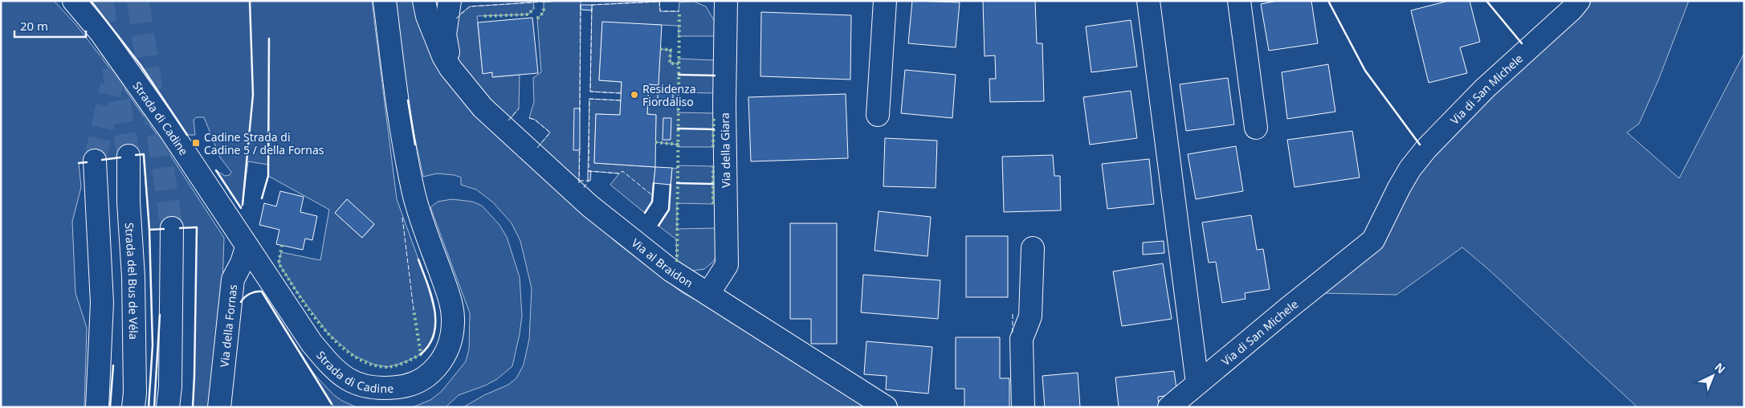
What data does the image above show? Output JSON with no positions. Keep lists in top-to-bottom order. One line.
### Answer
{"streets":{"main road":["Via di San Michele","Strada di Cadine","Via della Giara","Via al Braidon","Strada del Bus de Véla","Via della Fornas"]},"crossings":[["Strada di Cadine","Via della Fornas"],["Via della Giara","Via al Braidon"]],"places":{"other":["Residenza Fiordaliso"],"transit":["Cadine Strada di Cadine 5 / della Fornas"]},"scale_bar":"20 m","north":"top right"}
